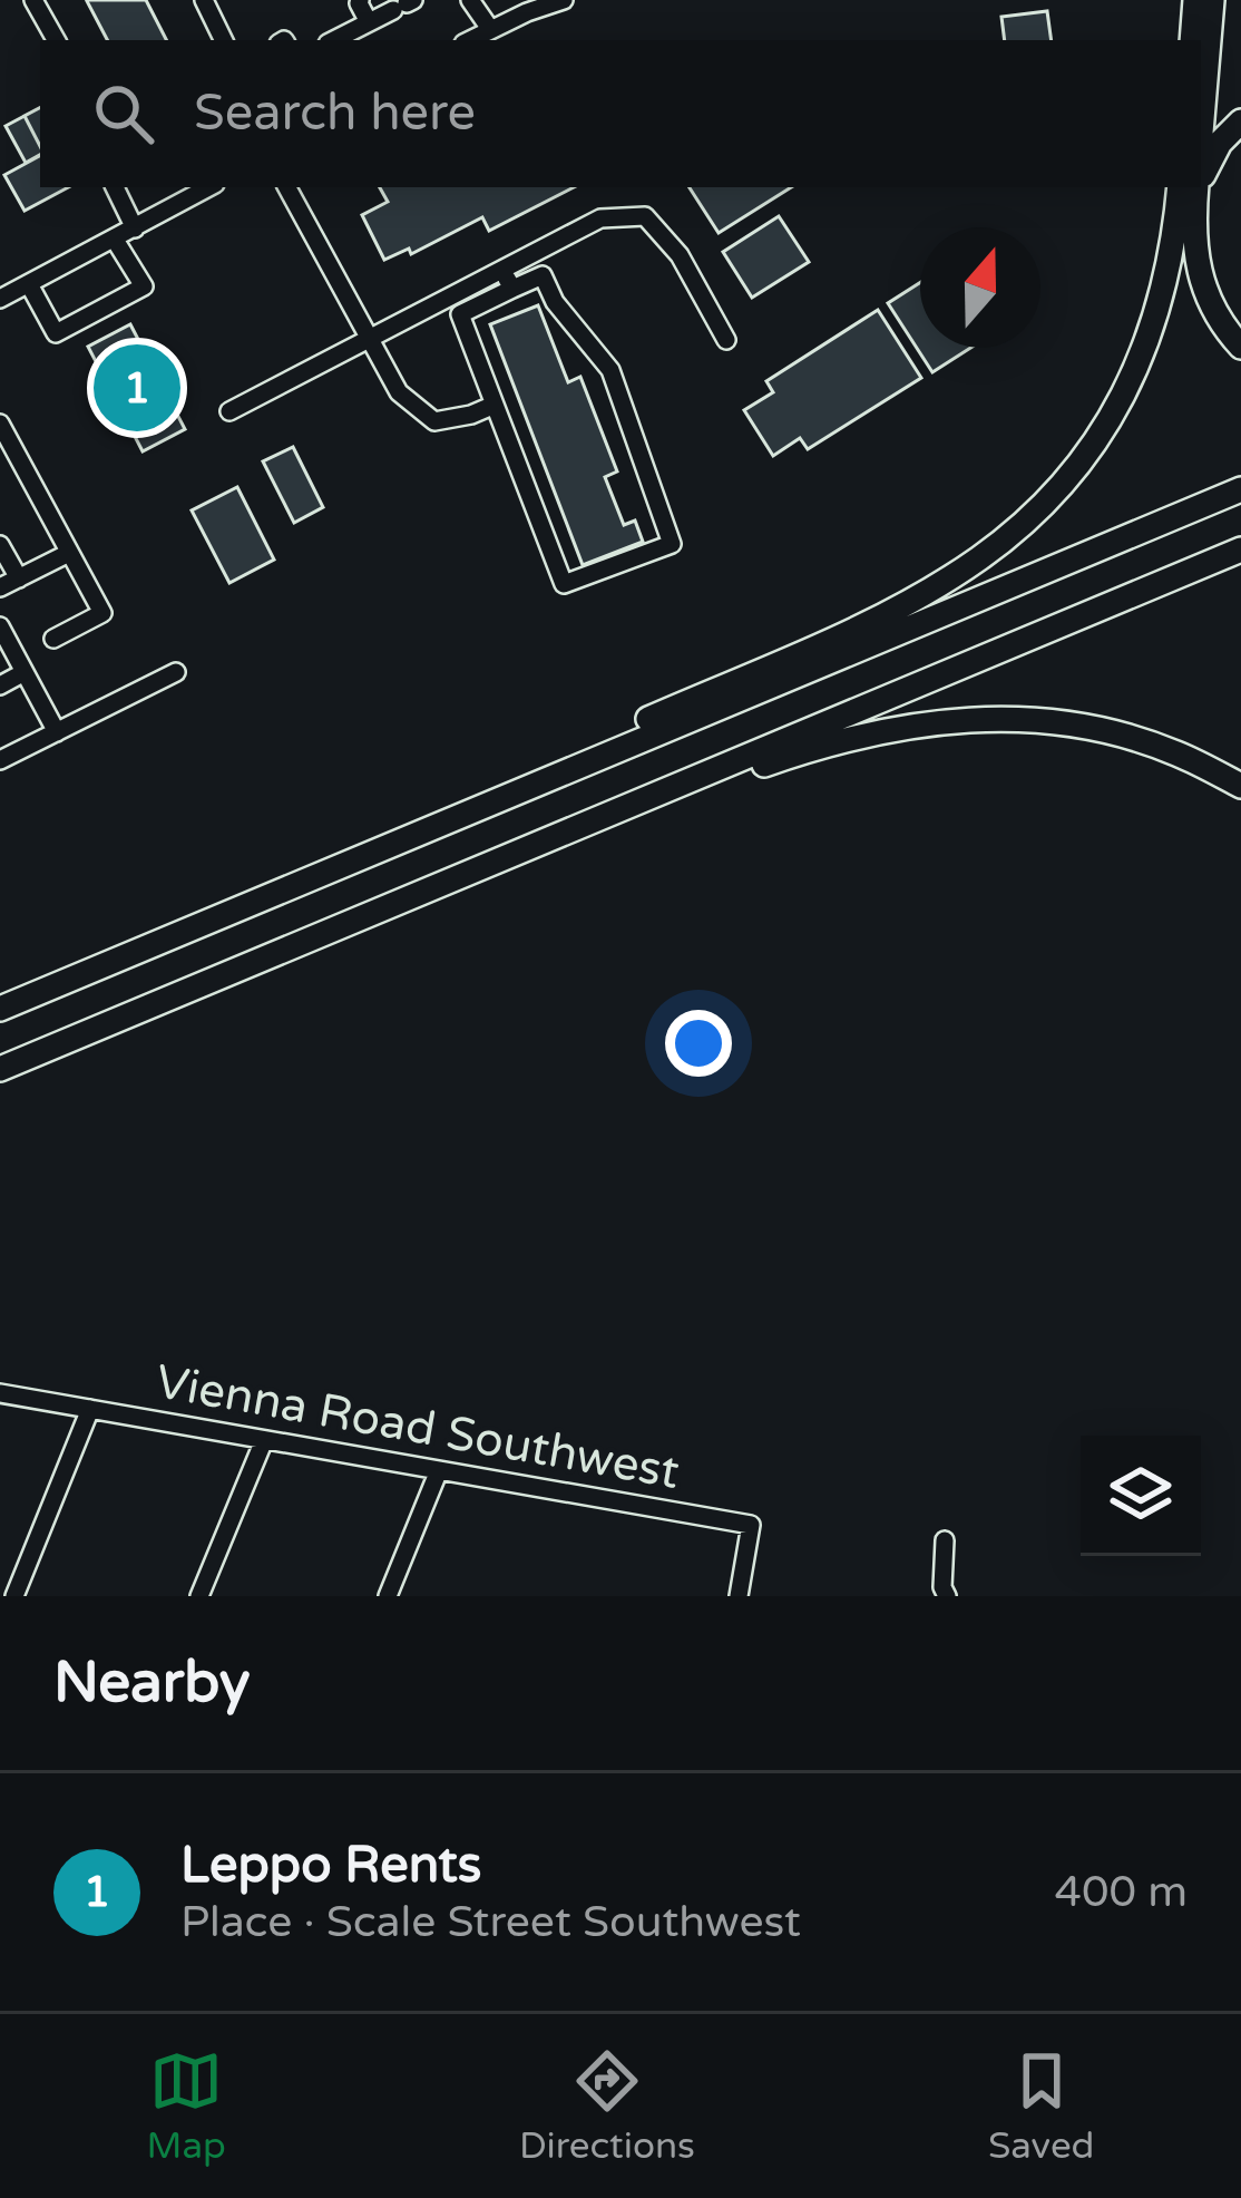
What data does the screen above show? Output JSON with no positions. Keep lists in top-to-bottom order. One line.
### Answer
{"streets":{"street":["Vienna Road Southwest"]},"north":"top","page":{"search":"Search here","pins":"1","heading":"Nearby","list":[{"mark":"1","name":"Leppo Rents","note":"Place · Scale Street Southwest","value":"400 m"}],"nav":["Map","Directions","Saved"]}}
